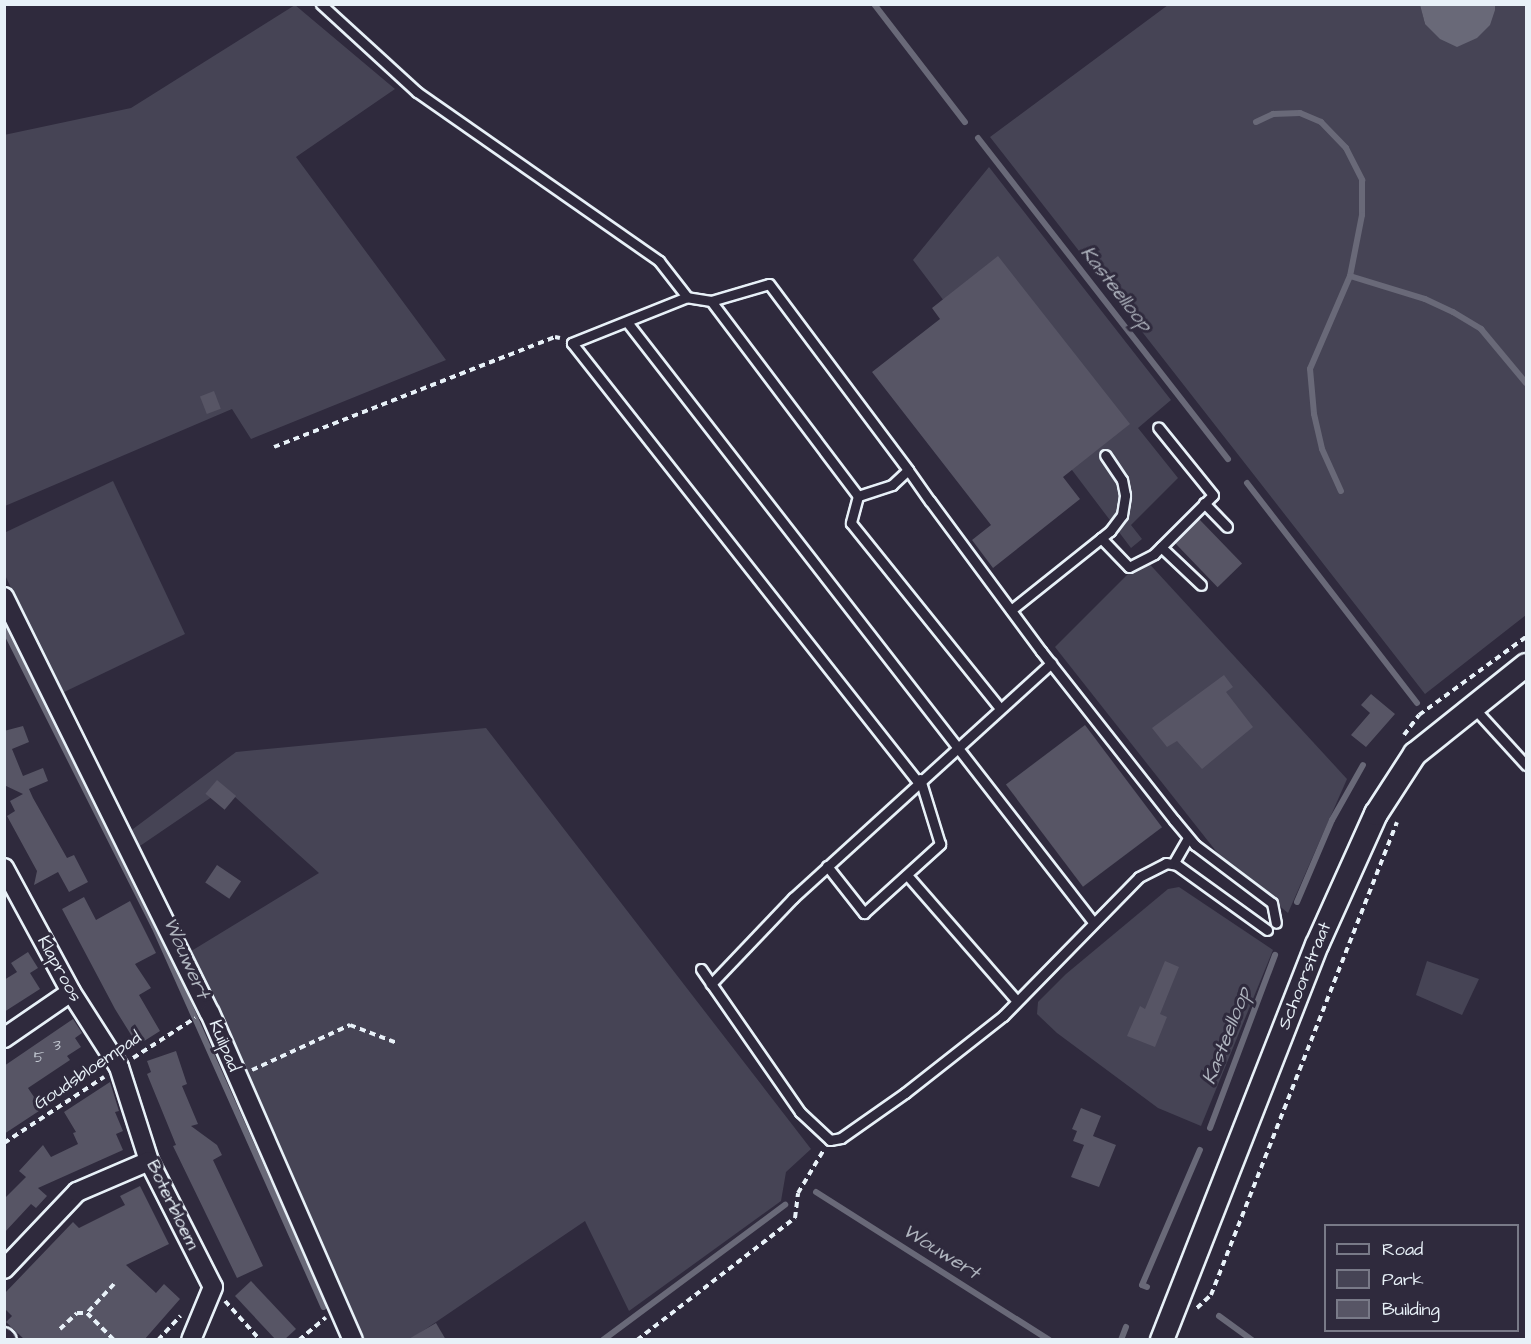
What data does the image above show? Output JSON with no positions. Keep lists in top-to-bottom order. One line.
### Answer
{"streets":{"street":["Klaproos","Schoorstraat","Kuilpad","Boterbloem"],"path":["Goudsbloempad"]},"crossings":[["Klaproos","Goudsbloempad"],["Klaproos","Boterbloem"],["Goudsbloempad","Boterbloem"]],"water":["Kasteelloop","Wouwert"],"house_numbers":["3","5"],"legend":["Road","Park","Building"]}
